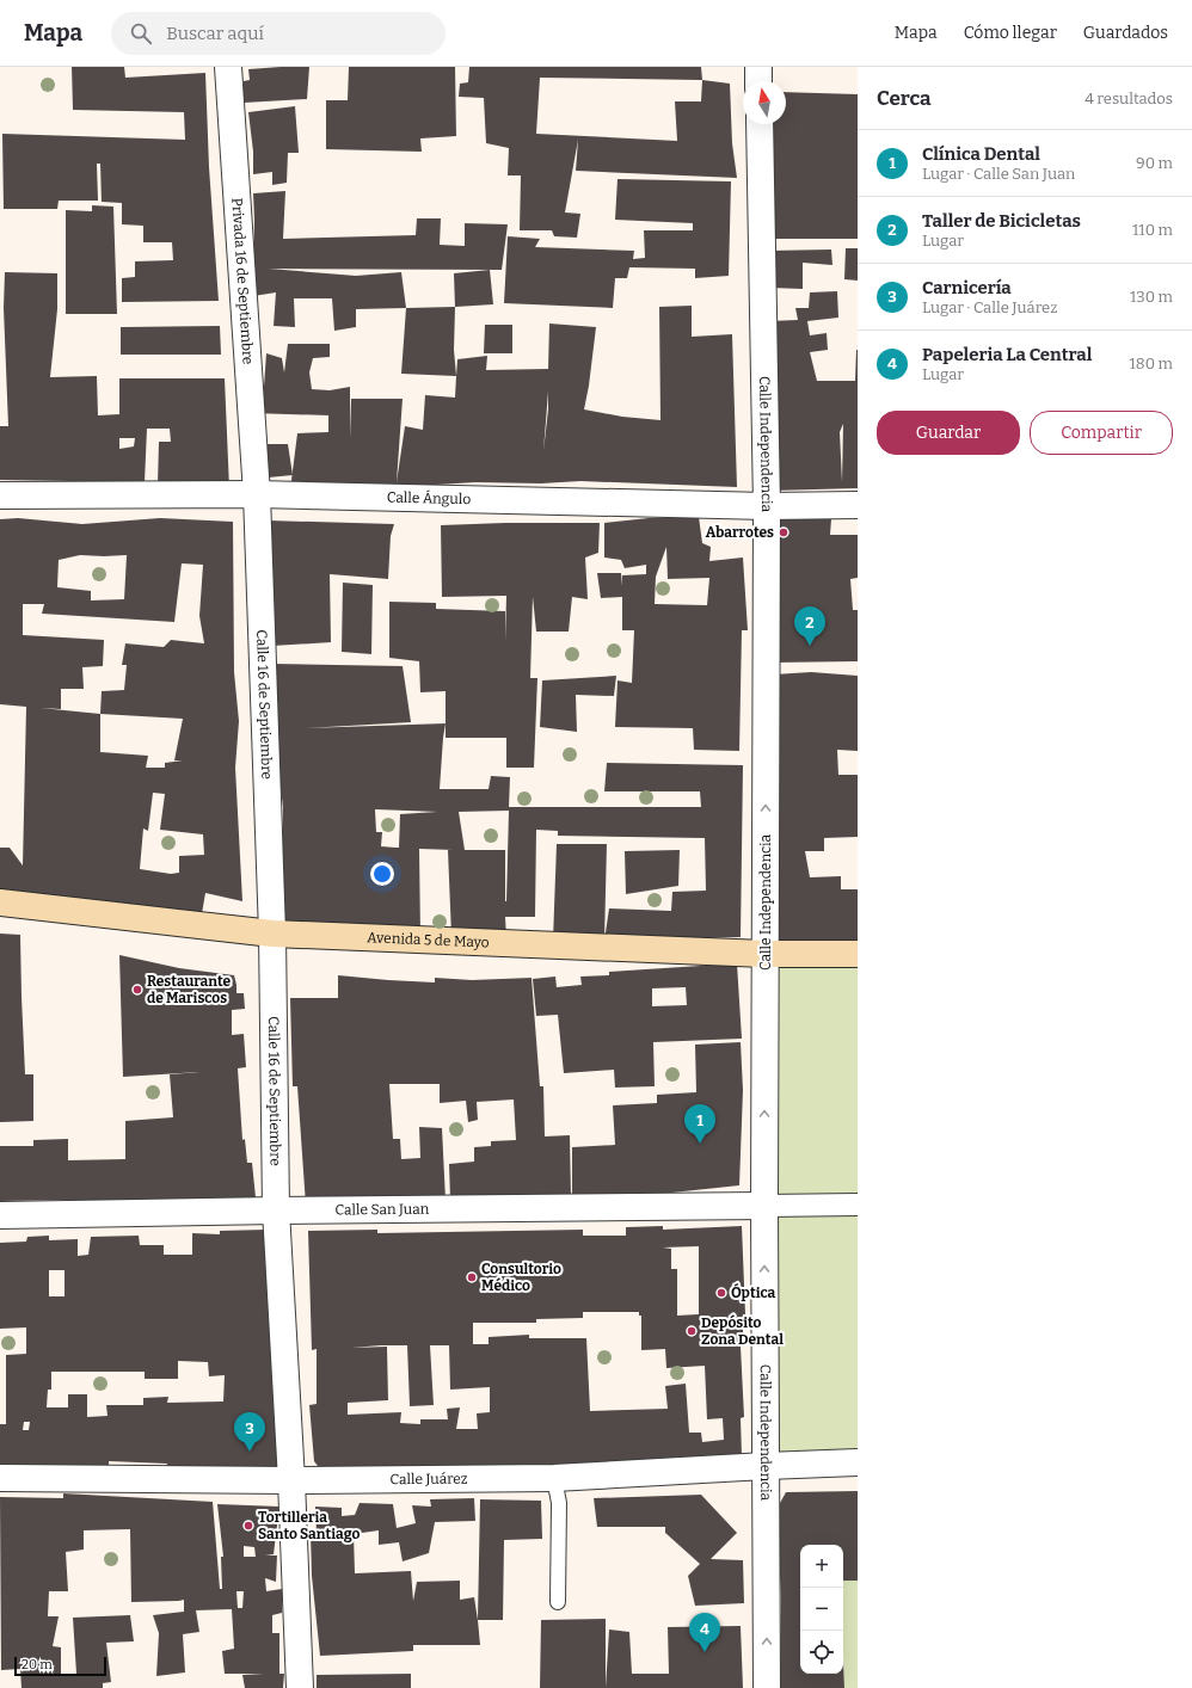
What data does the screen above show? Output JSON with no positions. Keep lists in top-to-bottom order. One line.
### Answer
{"streets":{"main road":["Avenida 5 de Mayo"],"street":["Privada 16 de Septiembre","Calle Independencia","Calle Ángulo","Calle 16 de Septiembre","Calle San Juan","Calle Juárez"]},"crossings":[["Privada 16 de Septiembre","Calle Ángulo"],["Privada 16 de Septiembre","Calle 16 de Septiembre"],["Calle Independencia","Calle Ángulo"],["Calle Independencia","Avenida 5 de Mayo"],["Calle Independencia","Calle San Juan"],["Calle Independencia","Calle Juárez"],["Calle Ángulo","Calle 16 de Septiembre"],["Calle 16 de Septiembre","Avenida 5 de Mayo"],["Calle 16 de Septiembre","Calle San Juan"],["Calle 16 de Septiembre","Calle Juárez"]],"one_way":["Calle Independencia"],"places":["Abarrotes","Restaurante de Mariscos","Consultorio Médico","Óptica","Depósito Zona Dental","Tortilleria Santo Santiago"],"scale_bar":"20 m","north":"top","page":{"header":"Mapa","search":"Buscar aquí","nav":["Mapa","Cómo llegar","Guardados"],"heading":["Cerca","4 resultados"],"list":[{"mark":"1","name":"Clínica Dental","note":"Lugar · Calle San Juan","value":"90 m"},{"mark":"2","name":"Taller de Bicicletas","note":"Lugar","value":"110 m"},{"mark":"3","name":"Carnicería","note":"Lugar · Calle Juárez","value":"130 m"},{"mark":"4","name":"Papeleria La Central","note":"Lugar","value":"180 m"}],"buttons":["Guardar","Compartir"],"pins":["2","1","3","4"],"map_buttons":["+","−"],"scale":"20 m"}}
